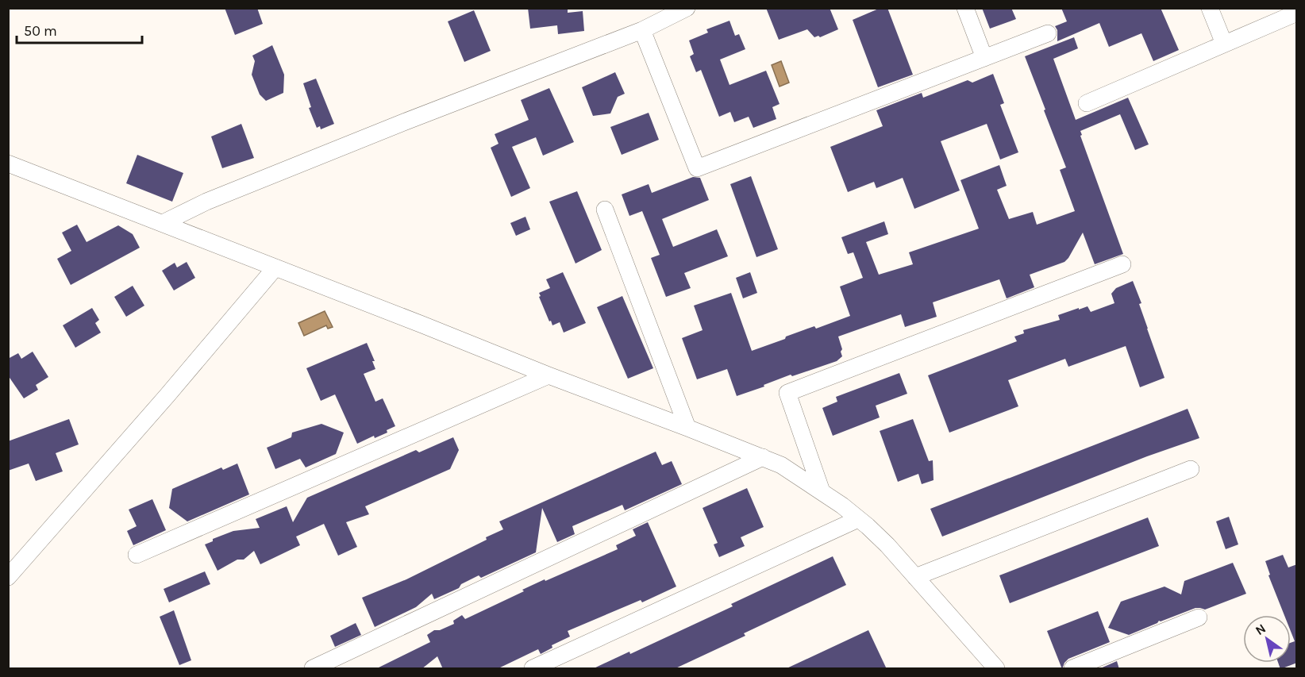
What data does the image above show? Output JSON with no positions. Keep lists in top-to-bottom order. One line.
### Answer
{"scale_bar":"50 m","north":"top left"}
